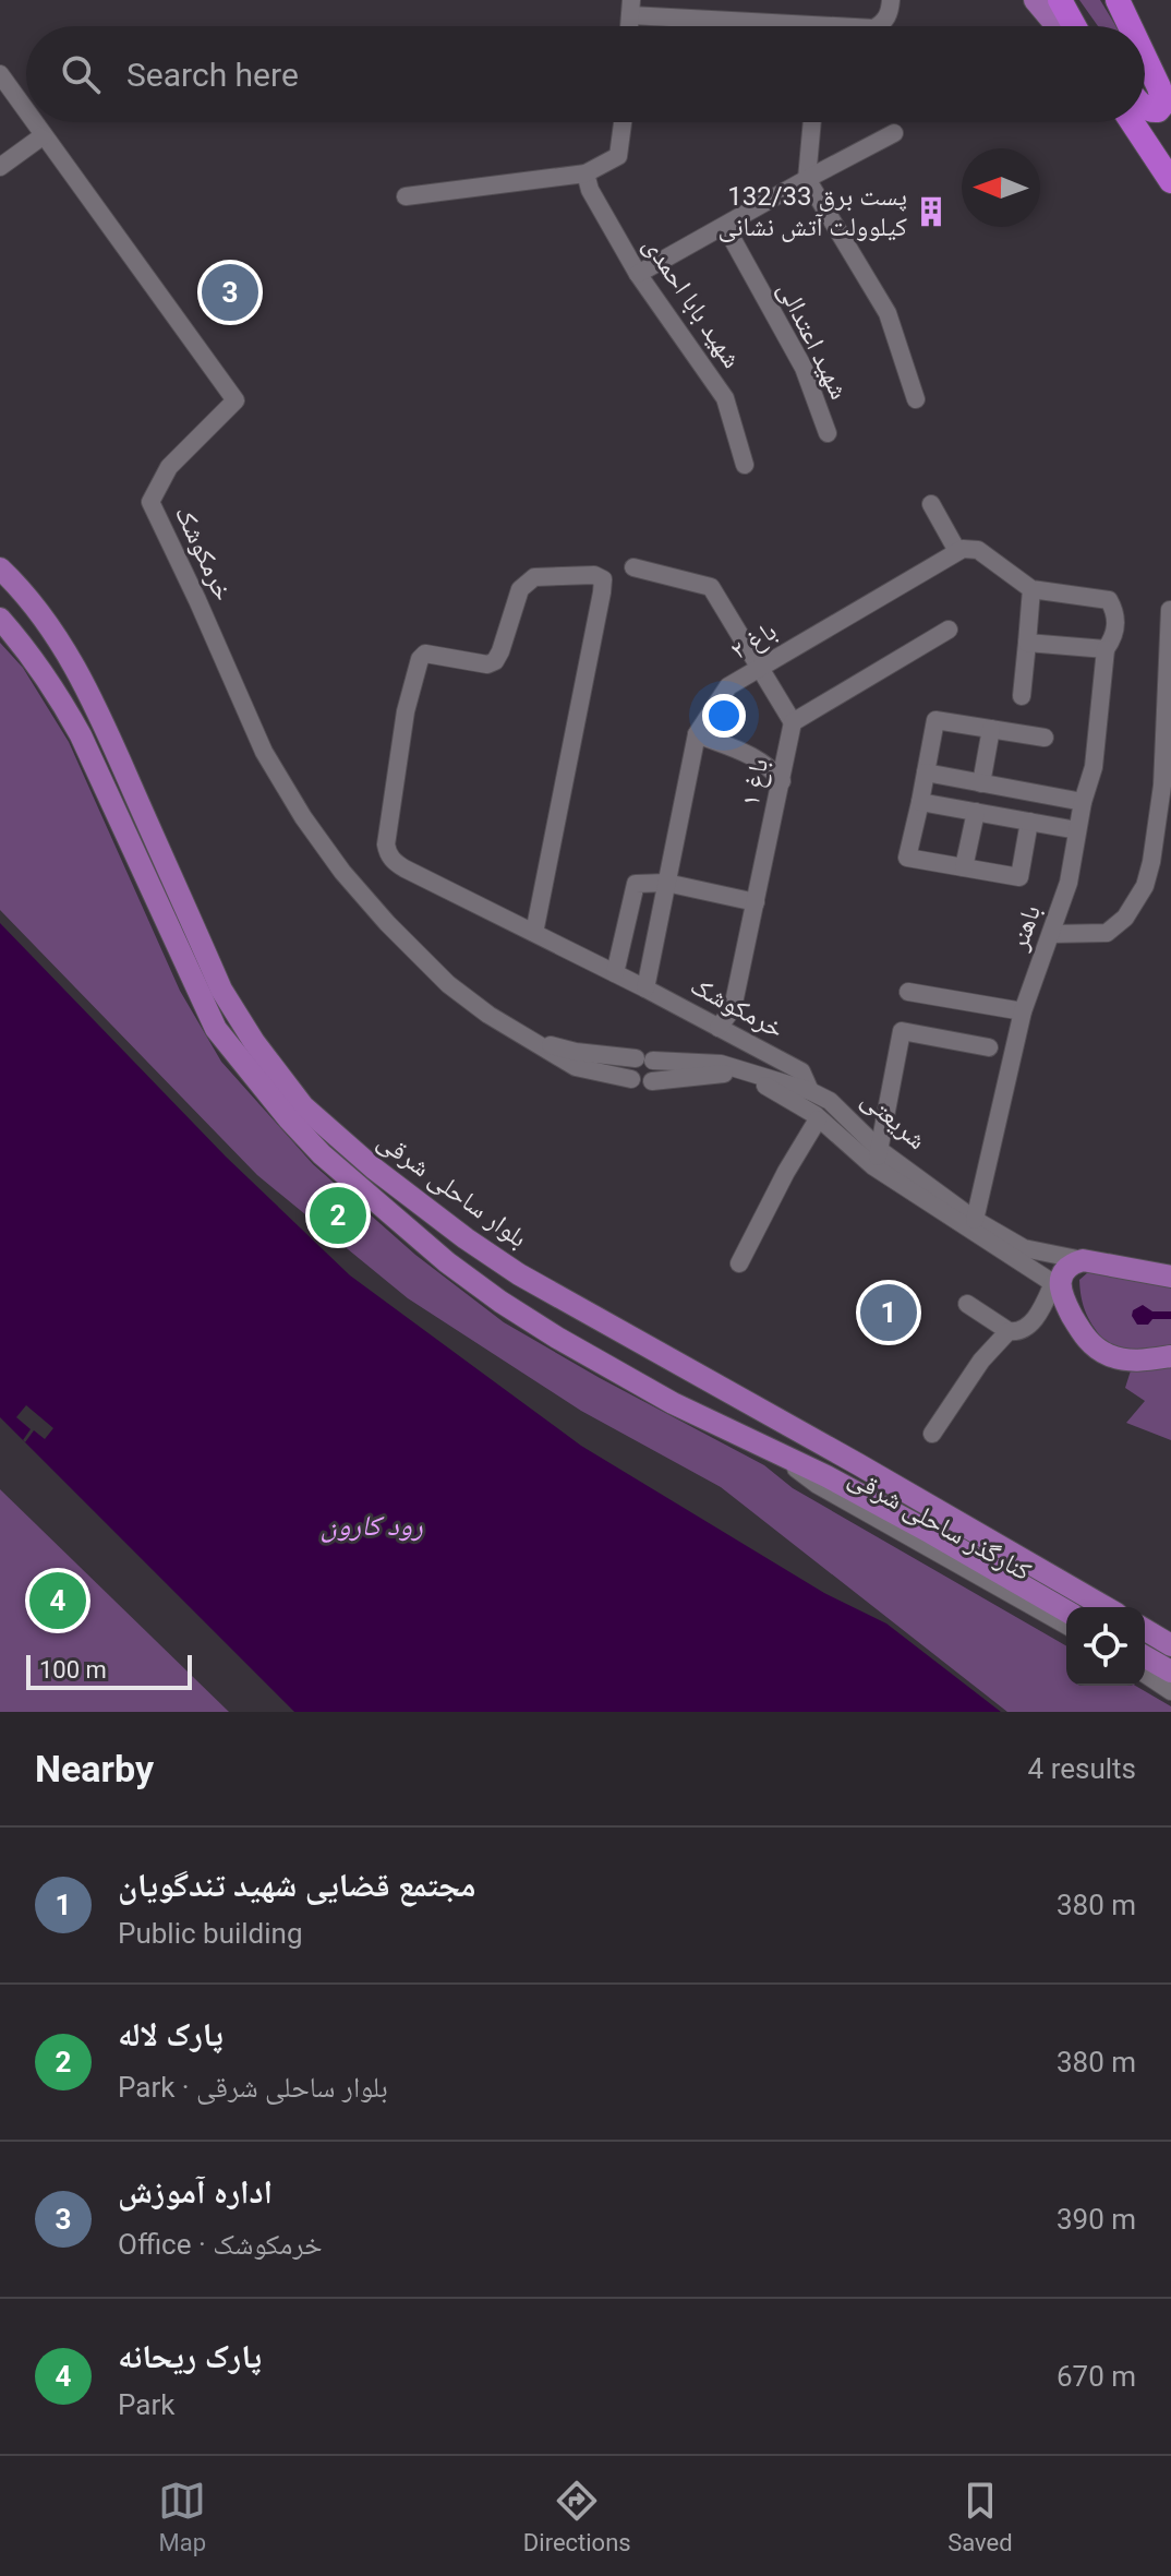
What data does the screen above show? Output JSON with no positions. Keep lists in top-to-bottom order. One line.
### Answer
{"streets":{"main road":["شریعتی","بلوار ساحلی شرقی"],"street":["شهید بابا احمدی","شهید اعتدالی","خرمکوشک","باغ ۲","باغ ۱","باهنر","کنارگذر ساحلی شرقی"]},"crossings":[["خرمکوشک","باغ ۲"],["خرمکوشک","باغ ۱"],["خرمکوشک","شریعتی"],["باهنر","شریعتی"],["بلوار ساحلی شرقی","کنارگذر ساحلی شرقی"]],"water":["رود کارون"],"places":{"building":["پست برق 132/33 کیلوولت آتش نشانی"]},"scale_bar":"100 m","north":"left","page":{"search":"Search here","pins":["3","2","1","4"],"scale":"100 m","heading":["Nearby","4 results"],"list":[{"mark":"1","name":"مجتمع قضایی شهید تندگویان","note":"Public building","value":"380 m"},{"mark":"2","name":"پارک لاله","note":"Park · بلوار ساحلی شرقی","value":"380 m"},{"mark":"3","name":"اداره آموزش","note":"Office · خرمکوشک","value":"390 m"},{"mark":"4","name":"پارک ریحانه","note":"Park","value":"670 m"}],"nav":["Map","Directions","Saved"]}}
